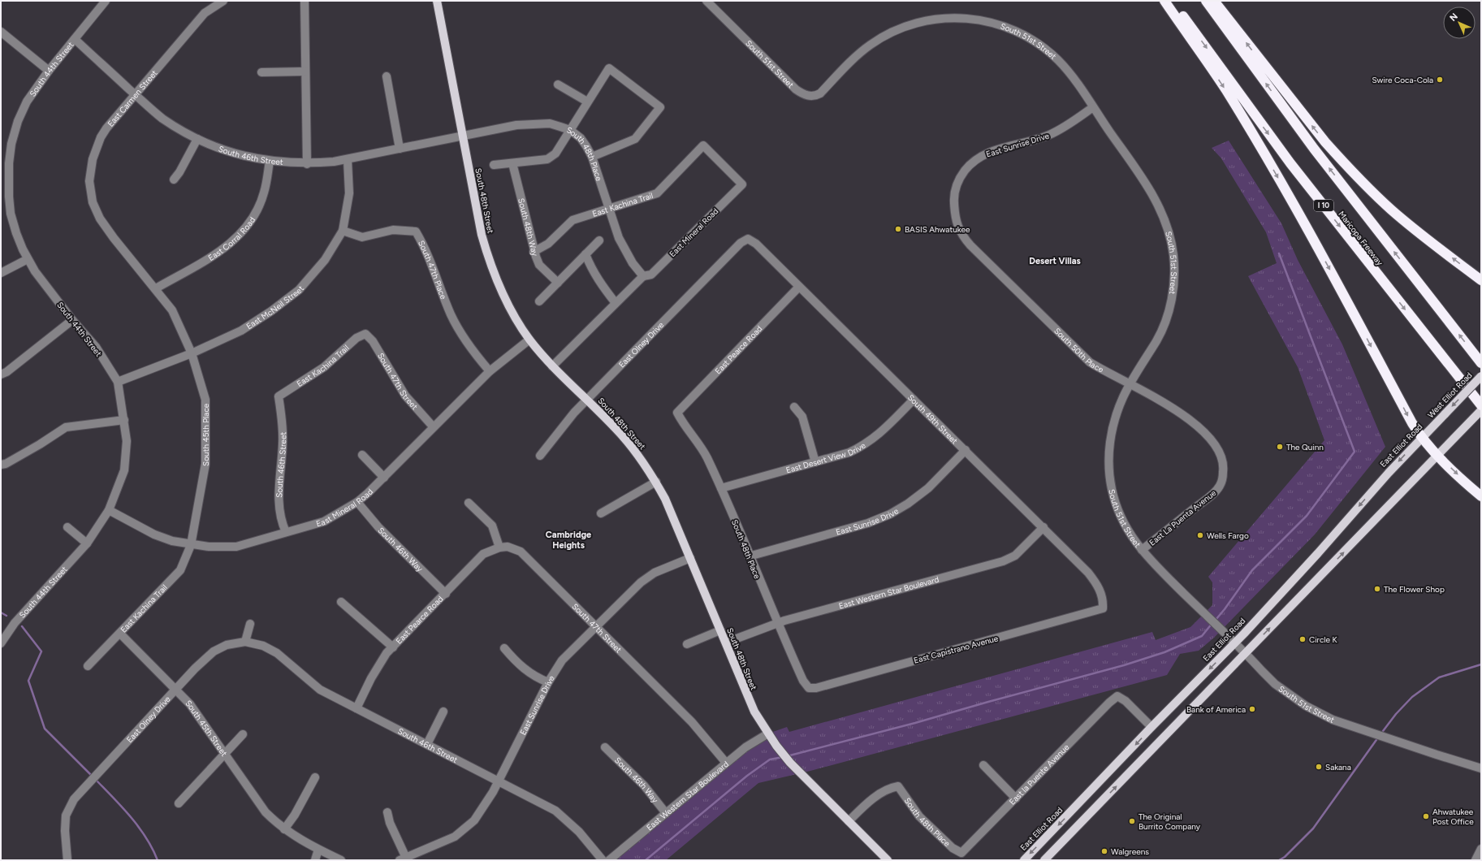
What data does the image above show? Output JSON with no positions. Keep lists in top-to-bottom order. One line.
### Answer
{"streets":{"highway":["I 10","Maricopa Freeway"],"main road":["South 48th Street","West Elliot Road","East Elliot Road"],"street":["South 51st Street","South 44th Street","East Carmen Street","East Sunrise Drive","South 46th Street","South 48th Place","East Kachina Trail","South 48th Way","East Mineral Road","East Corral Road","South 47th Place","East McNeil Street","East Olney Drive","East Pearce Road","South 50th Place","South 47th Street","South 49th Street","South 45th Place","East Desert View Drive","East La Puenta Avenue","South 46th Way","East Western Star Boulevard","East Capistrano Avenue","South 45th Street","East la Puente Avenue"]},"crossings":[["South 51st Street","East Sunrise Drive"],["South 51st Street","South 50th Place"],["South 51st Street","East Elliot Road"],["South 51st Street","East La Puenta Avenue"],["South 44th Street","South 46th Street"],["South 44th Street","East Mineral Road"],["South 44th Street","East McNeil Street"],["East Carmen Street","South 46th Street"],["East Carmen Street","South 45th Place"],["East Sunrise Drive","South 46th Street"],["East Sunrise Drive","South 48th Place"],["East Sunrise Drive","South 48th Street"],["East Sunrise Drive","South 50th Place"],["East Sunrise Drive","South 47th Street"],["East Sunrise Drive","South 49th Street"],["South 46th Street","South 48th Place"],["South 46th Street","South 48th Street"],["South 46th Street","East Kachina Trail"],["South 46th Street","East Mineral Road"],["South 46th Street","East Corral Road"],["South 46th Street","East McNeil Street"],["South 46th Street","East Olney Drive"],["South 46th Street","East Pearce Road"],["South 48th Place","South 48th Street"],["South 48th Place","East Kachina Trail"],["South 48th Place","East Mineral Road"],["South 48th Place","East Pearce Road"],["South 48th Place","East Desert View Drive"],["South 48th Place","East Western Star Boulevard"],["South 48th Place","East Capistrano Avenue"],["South 48th Place","East la Puente Avenue"],["South 48th Street","East Mineral Road"],["South 48th Street","East Olney Drive"],["South 48th Street","East Western Star Boulevard"],["East Kachina Trail","South 48th Way"],["East Kachina Trail","East Mineral Road"],["East Kachina Trail","South 47th Street"],["East Kachina Trail","South 45th Place"],["East Kachina Trail","South 45th Street"],["East Mineral Road","South 47th Place"],["East Mineral Road","South 47th Street"],["East Mineral Road","South 45th Place"],["East Mineral Road","South 46th Way"],["East Corral Road","South 45th Place"],["South 47th Place","East McNeil Street"],["East McNeil Street","South 45th Place"],["East Olney Drive","South 49th Street"],["East Olney Drive","South 45th Street"],["East Pearce Road","South 47th Street"],["East Pearce Road","South 49th Street"],["East Pearce Road","South 46th Way"],["South 50th Place","East La Puenta Avenue"],["South 47th Street","East Western Star Boulevard"],["West Elliot Road","East Elliot Road"],["South 49th Street","East Desert View Drive"],["South 49th Street","East Western Star Boulevard"],["South 49th Street","East Capistrano Avenue"],["East Elliot Road","East la Puente Avenue"],["South 46th Way","East Western Star Boulevard"]],"districts":["Desert Villas","Cambridge Heights"],"places":["Swire Coca-Cola","BASIS Ahwatukee","The Quinn","Wells Fargo","The Flower Shop","Circle K","Bank of America","Sakana","Ahwatukee Post Office","The Original Burrito Company","Walgreens"],"north":"top left"}
